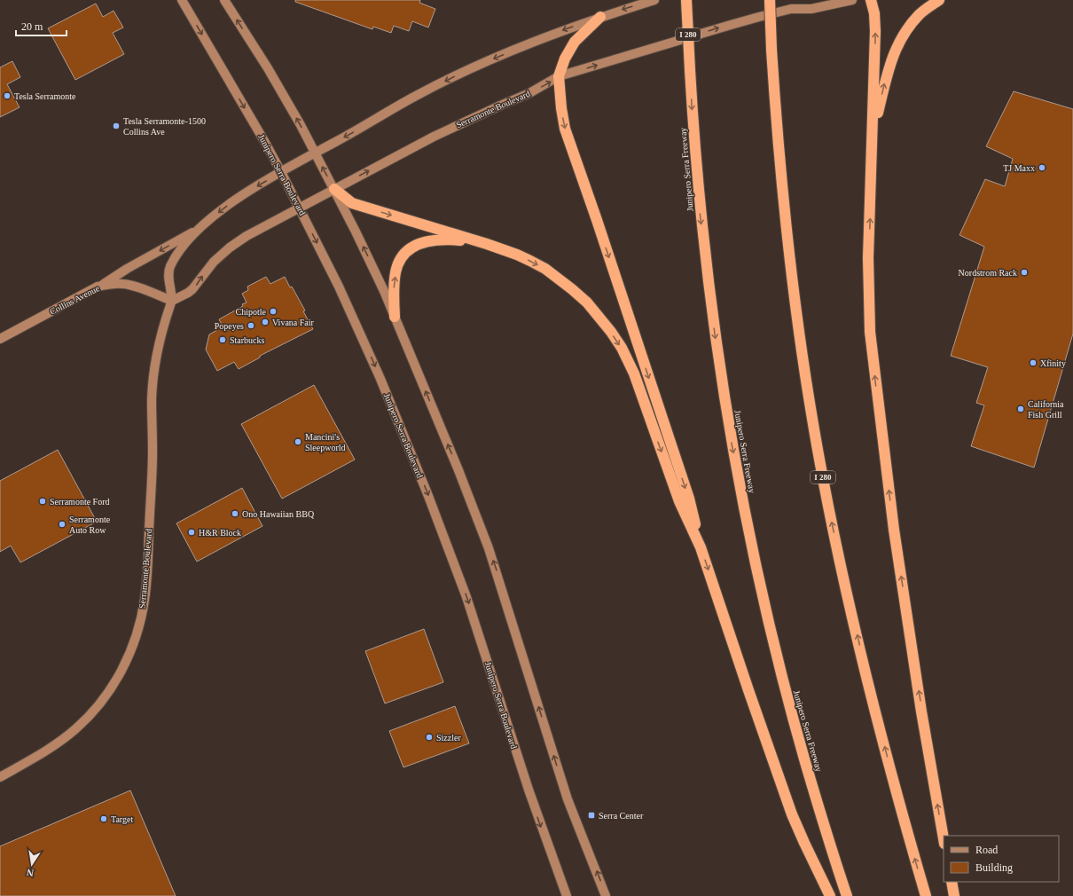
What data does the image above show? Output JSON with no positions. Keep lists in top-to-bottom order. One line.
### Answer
{"streets":{"highway":["I 280","Junipero Serra Freeway"],"main road":["Serramonte Boulevard","Junipero Serra Boulevard","Collins Avenue"]},"crossings":[["Serramonte Boulevard","Junipero Serra Boulevard"],["Serramonte Boulevard","Collins Avenue"]],"places":{"other":["Tesla Serramonte","Tesla Serramonte-1500 Collins Ave","TJ Maxx","Nordstrom Rack","Chipotle","Vivana Fair","Popeyes","Starbucks","Xfinity","California Fish Grill","Mancini's Sleepworld","Serramonte Ford","Ono Hawaiian BBQ","Serramonte Auto Row","H&R Block","Sizzler","Target"],"transit":["Serra Center"]},"legend":["Road","Building"],"scale_bar":"20 m","north":"bottom"}
